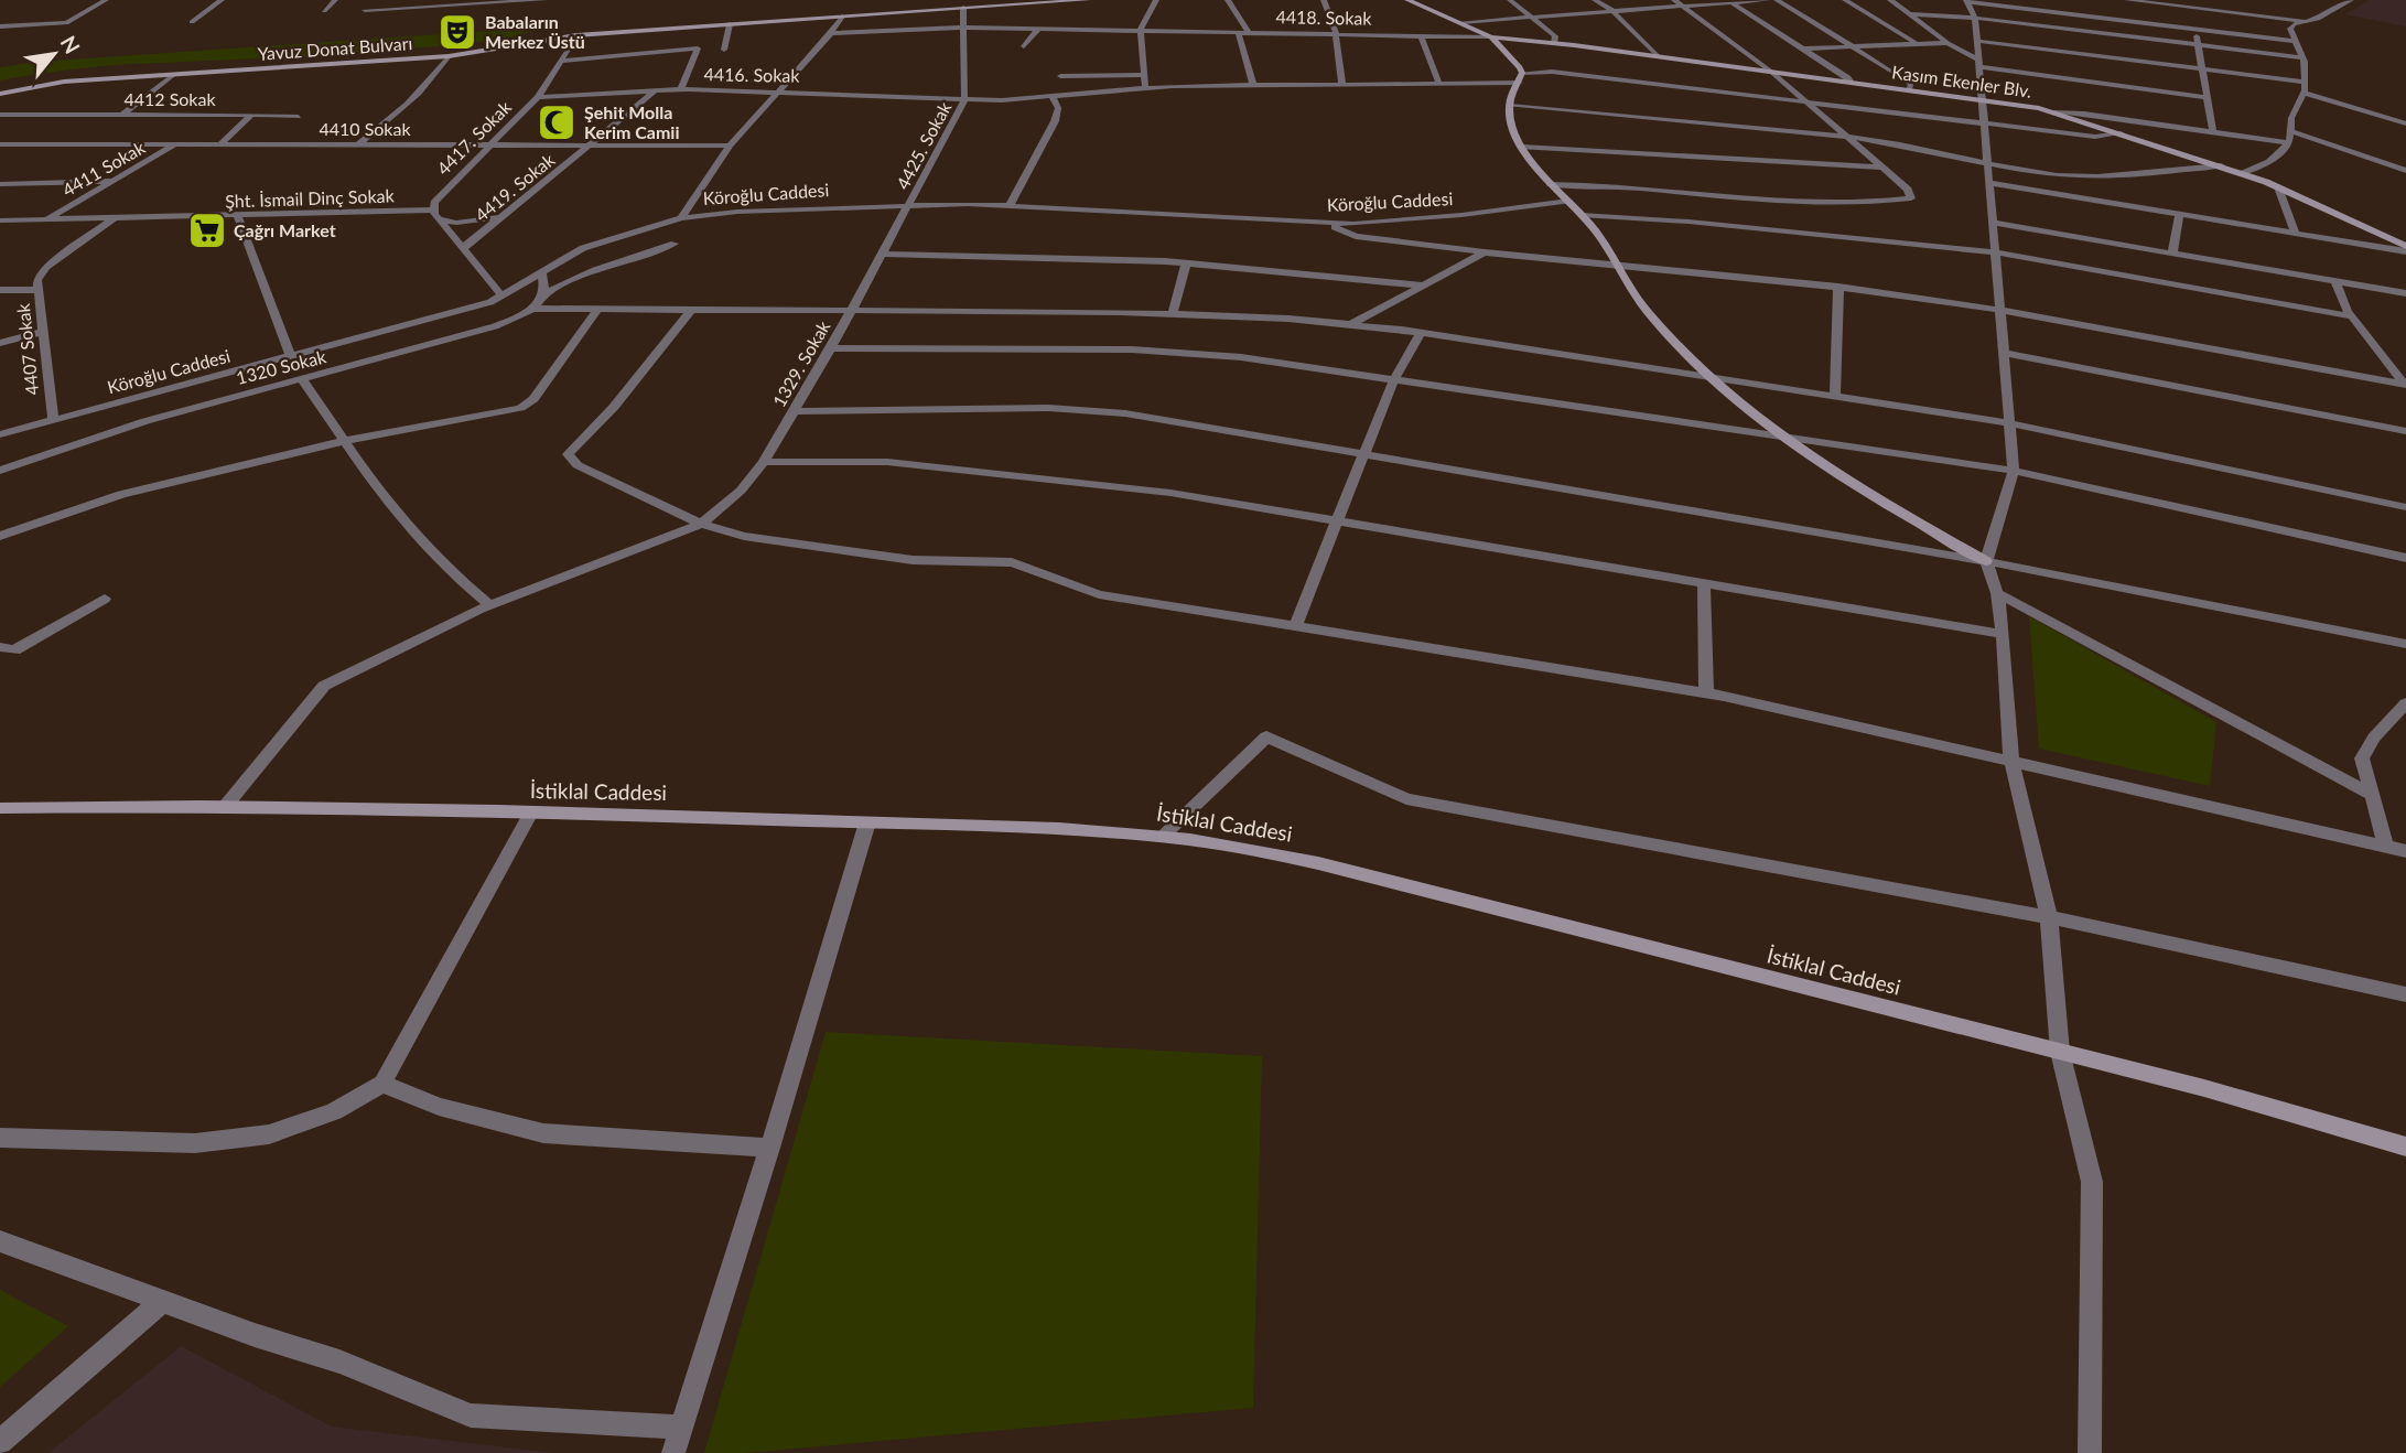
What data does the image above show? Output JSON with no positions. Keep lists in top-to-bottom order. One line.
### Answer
{"streets":{"street":["4418. Sokak","Yavuz Donat Bulvarı","4416. Sokak","Kasım Ekenler Blv.","4412 Sokak","4410 Sokak","4417. Sokak","4425. Sokak","4411 Sokak","4419. Sokak","Köroğlu Caddesi","Şht. İsmail Dinç Sokak","4407 Sokak","1329. Sokak","1320 Sokak","İstiklal Caddesi"]},"crossings":[["4418. Sokak","Kasım Ekenler Blv."],["4418. Sokak","4425. Sokak"],["Yavuz Donat Bulvarı","4417. Sokak"],["Yavuz Donat Bulvarı","4425. Sokak"],["4416. Sokak","Kasım Ekenler Blv."],["4416. Sokak","4417. Sokak"],["4416. Sokak","4425. Sokak"],["4416. Sokak","4419. Sokak"],["4412 Sokak","4410 Sokak"],["4410 Sokak","4417. Sokak"],["4410 Sokak","4411 Sokak"],["4410 Sokak","4419. Sokak"],["4417. Sokak","Şht. İsmail Dinç Sokak"],["4425. Sokak","Köroğlu Caddesi"],["4425. Sokak","1329. Sokak"],["4411 Sokak","Şht. İsmail Dinç Sokak"],["4419. Sokak","Şht. İsmail Dinç Sokak"],["Köroğlu Caddesi","4407 Sokak"],["Köroğlu Caddesi","1329. Sokak"],["Şht. İsmail Dinç Sokak","4407 Sokak"],["1329. Sokak","İstiklal Caddesi"]],"places":{"theatre":["Babaların Merkez Üstü"],"mosque":["Şehit Molla Kerim Camii"],"supermarket":["Çağrı Market"]},"north":"top right"}
